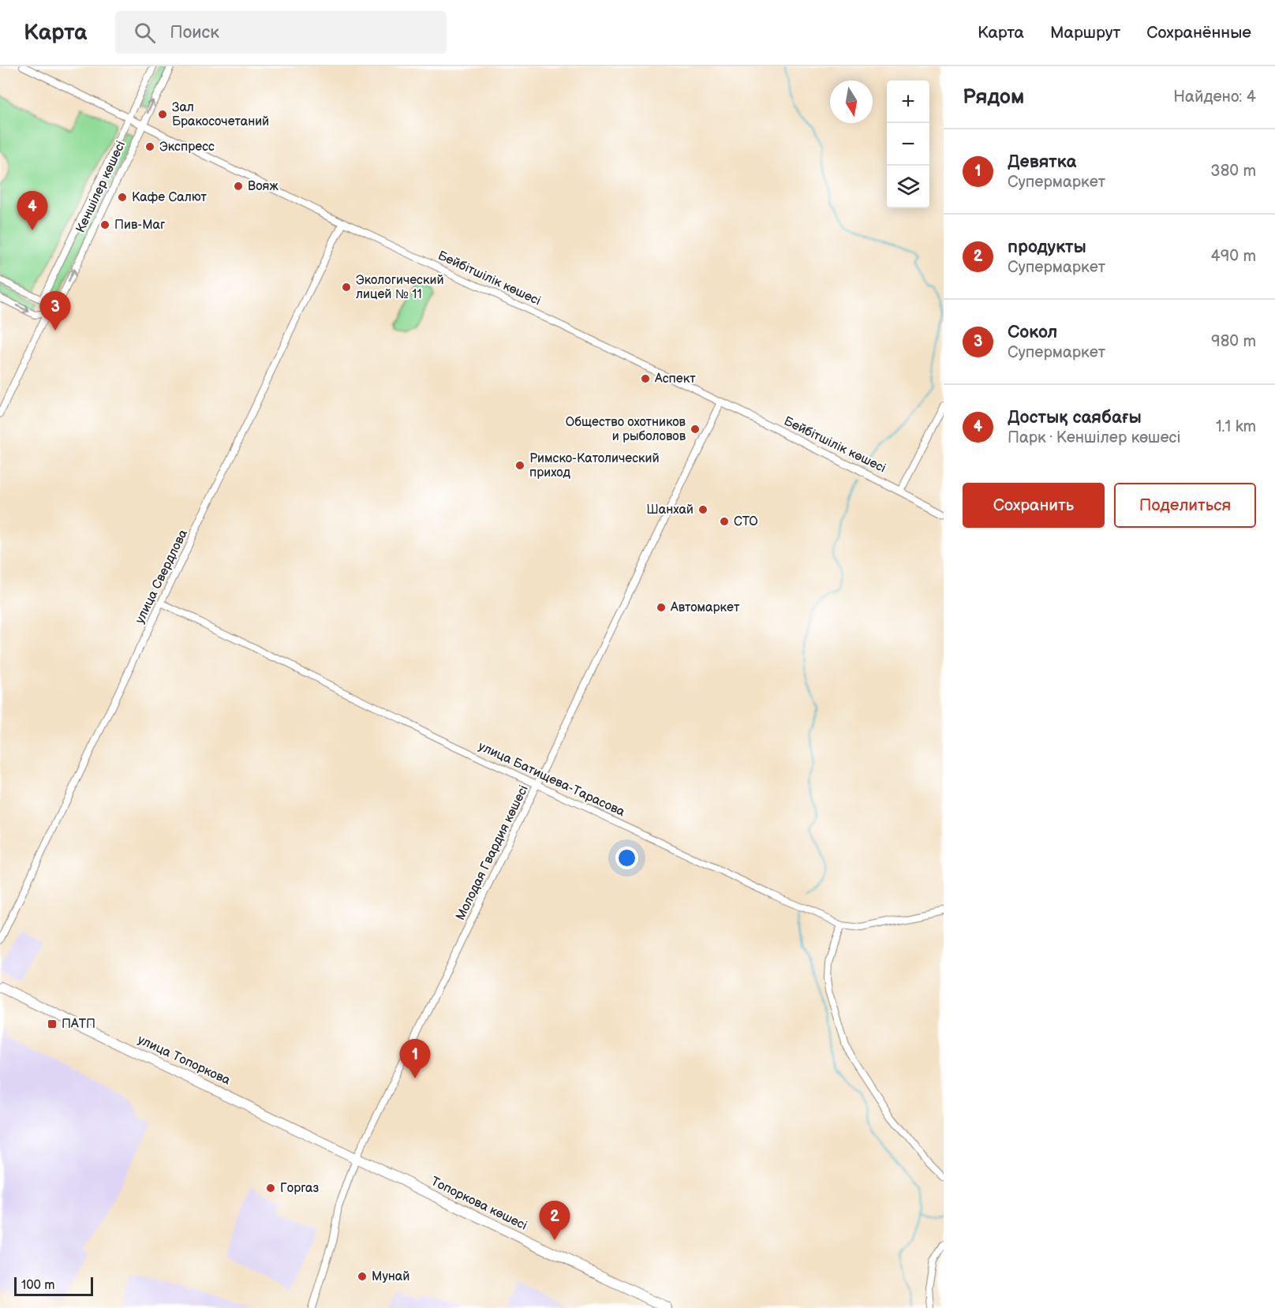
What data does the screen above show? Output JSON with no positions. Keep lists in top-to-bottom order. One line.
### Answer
{"streets":{"highway":["улица Топоркова","Топоркова көшесі"],"street":["Кеншілер көшесі","Бейбітшілік көшесі","улица Свердлова","улица Батищева-Тарасова","Молодая Гвардия көшесі"]},"crossings":[["Кеншілер көшесі","Бейбітшілік көшесі"],["Бейбітшілік көшесі","улица Свердлова"],["Бейбітшілік көшесі","Молодая Гвардия көшесі"],["улица Свердлова","улица Батищева-Тарасова"],["улица Батищева-Тарасова","Молодая Гвардия көшесі"],["Молодая Гвардия көшесі","улица Топоркова"],["Молодая Гвардия көшесі","Топоркова көшесі"],["улица Топоркова","Топоркова көшесі"]],"places":{"other":["Зал Бракосочетаний","Экспресс","Вояж","Кафе Салют","Пив-Маг","Экологический лицей № 11","Аспект","Общество охотников и рыболовов","Римско-Католический приход","Шанхай","СТО","Автомаркет","Горгаз","Мунай"],"transit":["ПАТП"]},"scale_bar":"100 m","north":"bottom","page":{"header":"Карта","search":"Поиск","nav":["Карта","Маршрут","Сохранённые"],"heading":["Рядом","Найдено: 4"],"map_buttons":["+","−"],"list":[{"mark":"1","name":"Девятка","note":"Супермаркет","value":"380 m"},{"mark":"2","name":"продукты","note":"Супермаркет","value":"490 m"},{"mark":"3","name":"Сокол","note":"Супермаркет","value":"980 m"},{"mark":"4","name":"Достық саябағы","note":"Парк · Кеншілер көшесі","value":"1.1 km"}],"pins":["4","3","1","2"],"buttons":["Сохранить","Поделиться"],"scale":"100 m"}}
